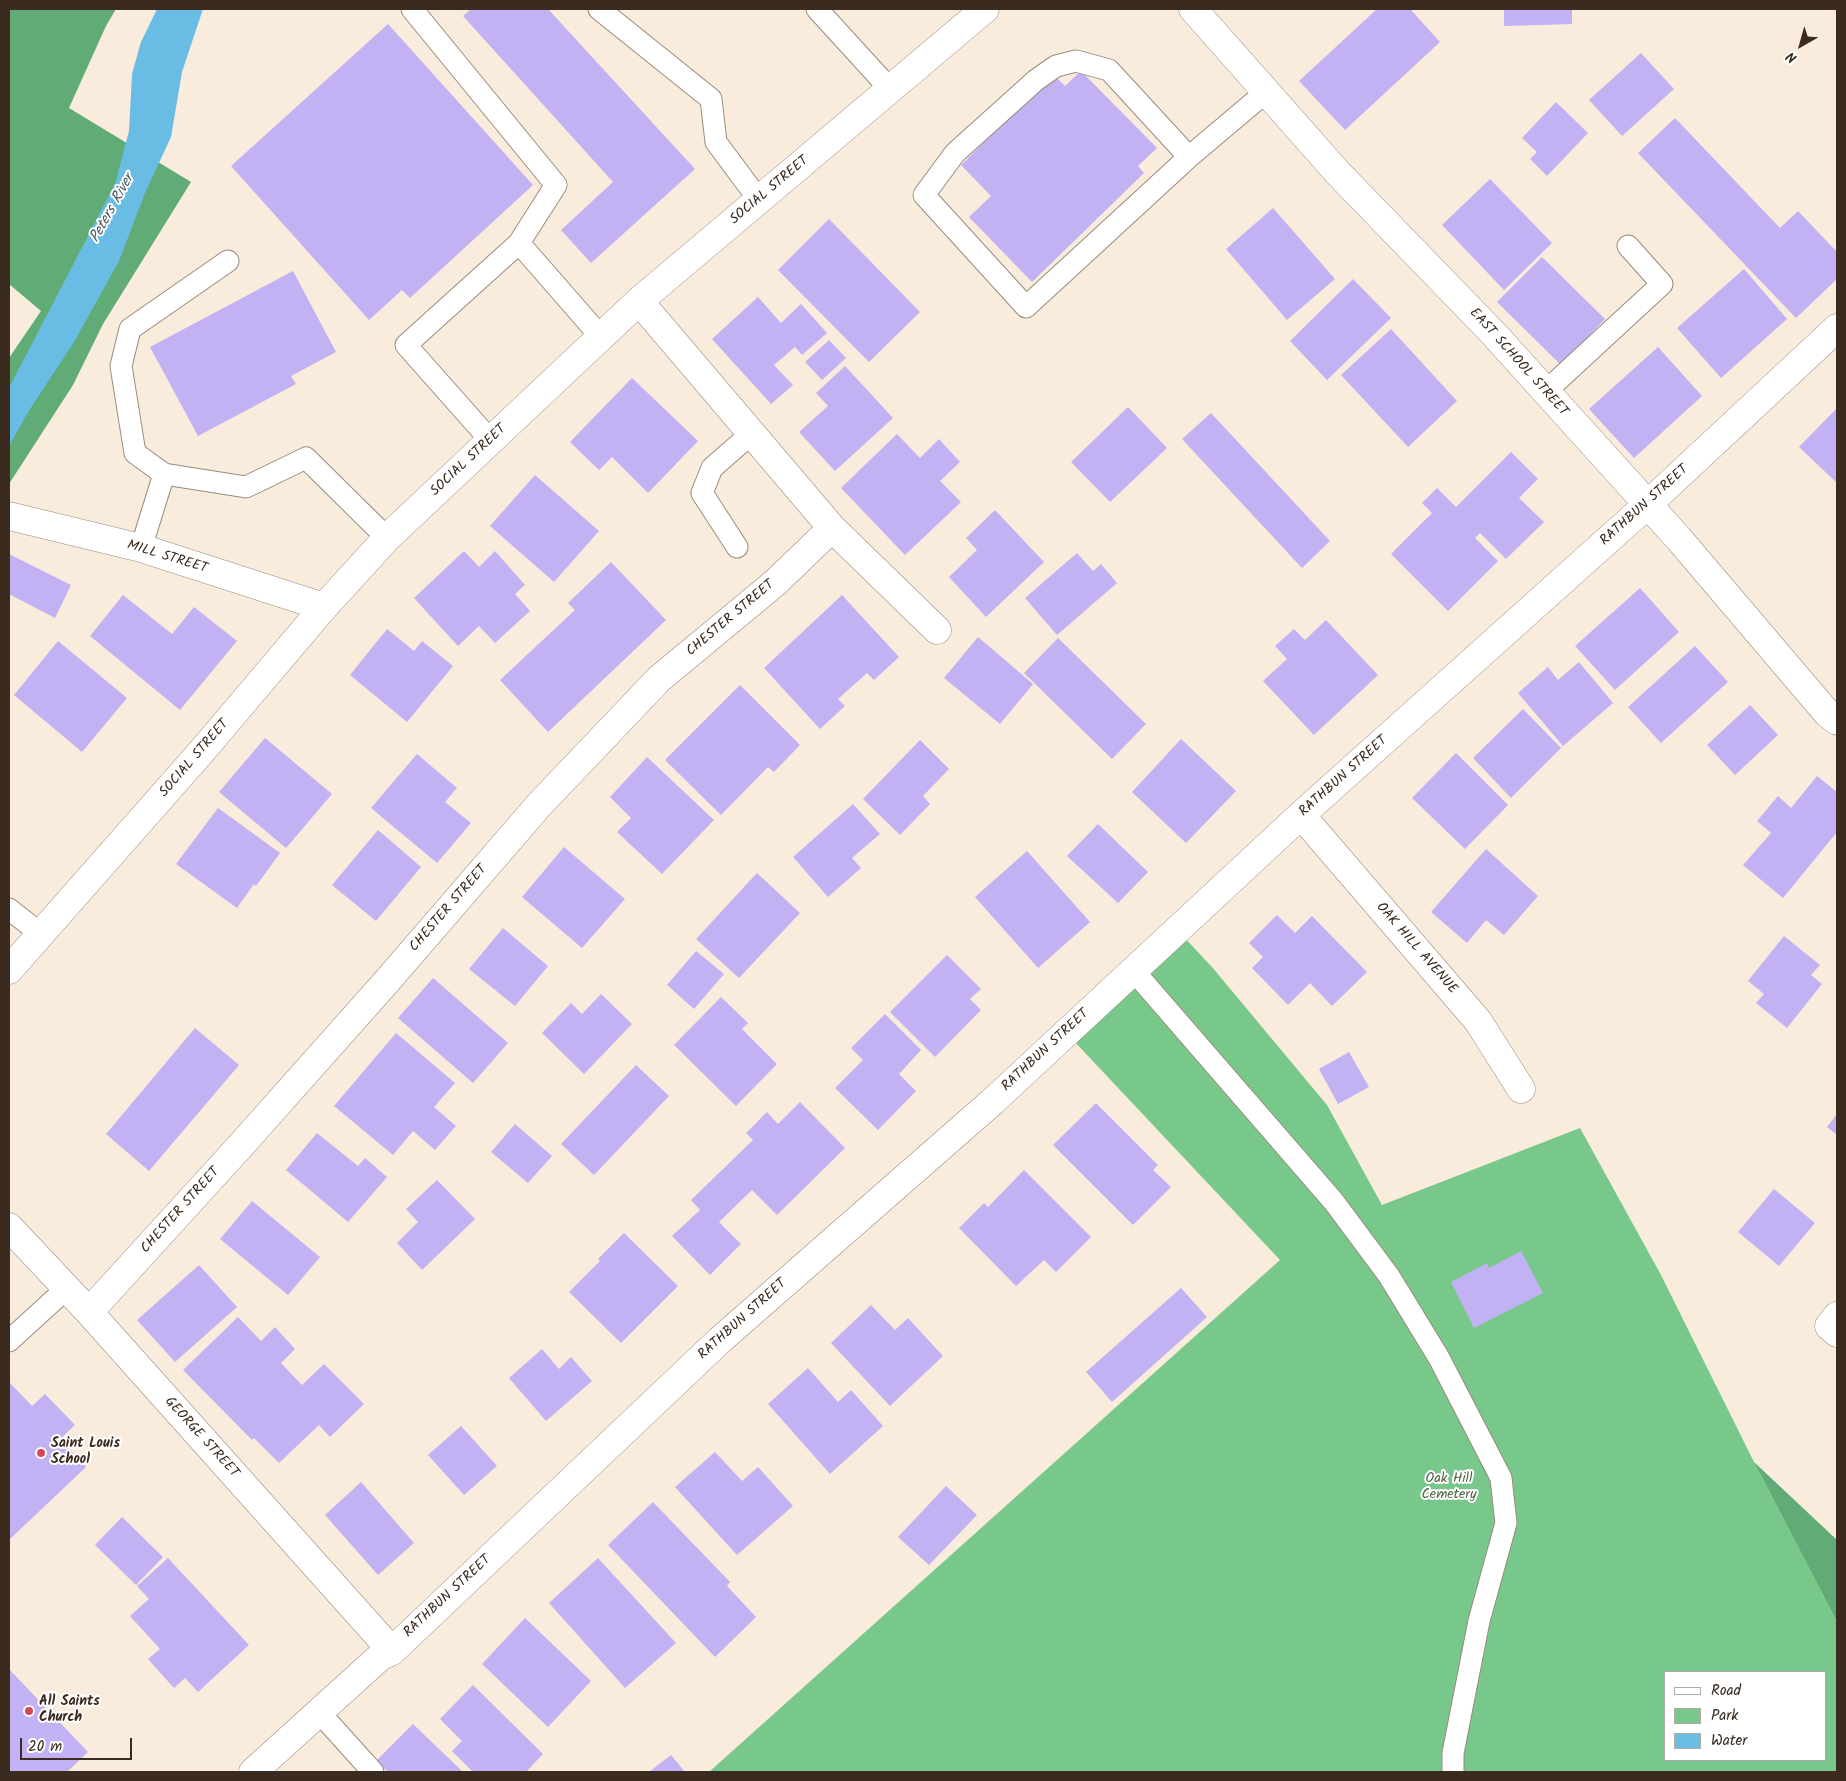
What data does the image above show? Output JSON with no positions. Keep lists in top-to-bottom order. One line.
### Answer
{"streets":{"street":["SOCIAL STREET","EAST SCHOOL STREET","RATHBUN STREET","MILL STREET","CHESTER STREET","OAK HILL AVENUE","GEORGE STREET"]},"crossings":[["SOCIAL STREET","MILL STREET"],["EAST SCHOOL STREET","RATHBUN STREET"],["RATHBUN STREET","OAK HILL AVENUE"],["RATHBUN STREET","GEORGE STREET"],["CHESTER STREET","GEORGE STREET"]],"water":["Peters River"],"parks":["Oak Hill Cemetery"],"places":["Saint Louis School","All Saints Church"],"legend":["Road","Park","Water"],"scale_bar":"20 m","north":"bottom left"}
